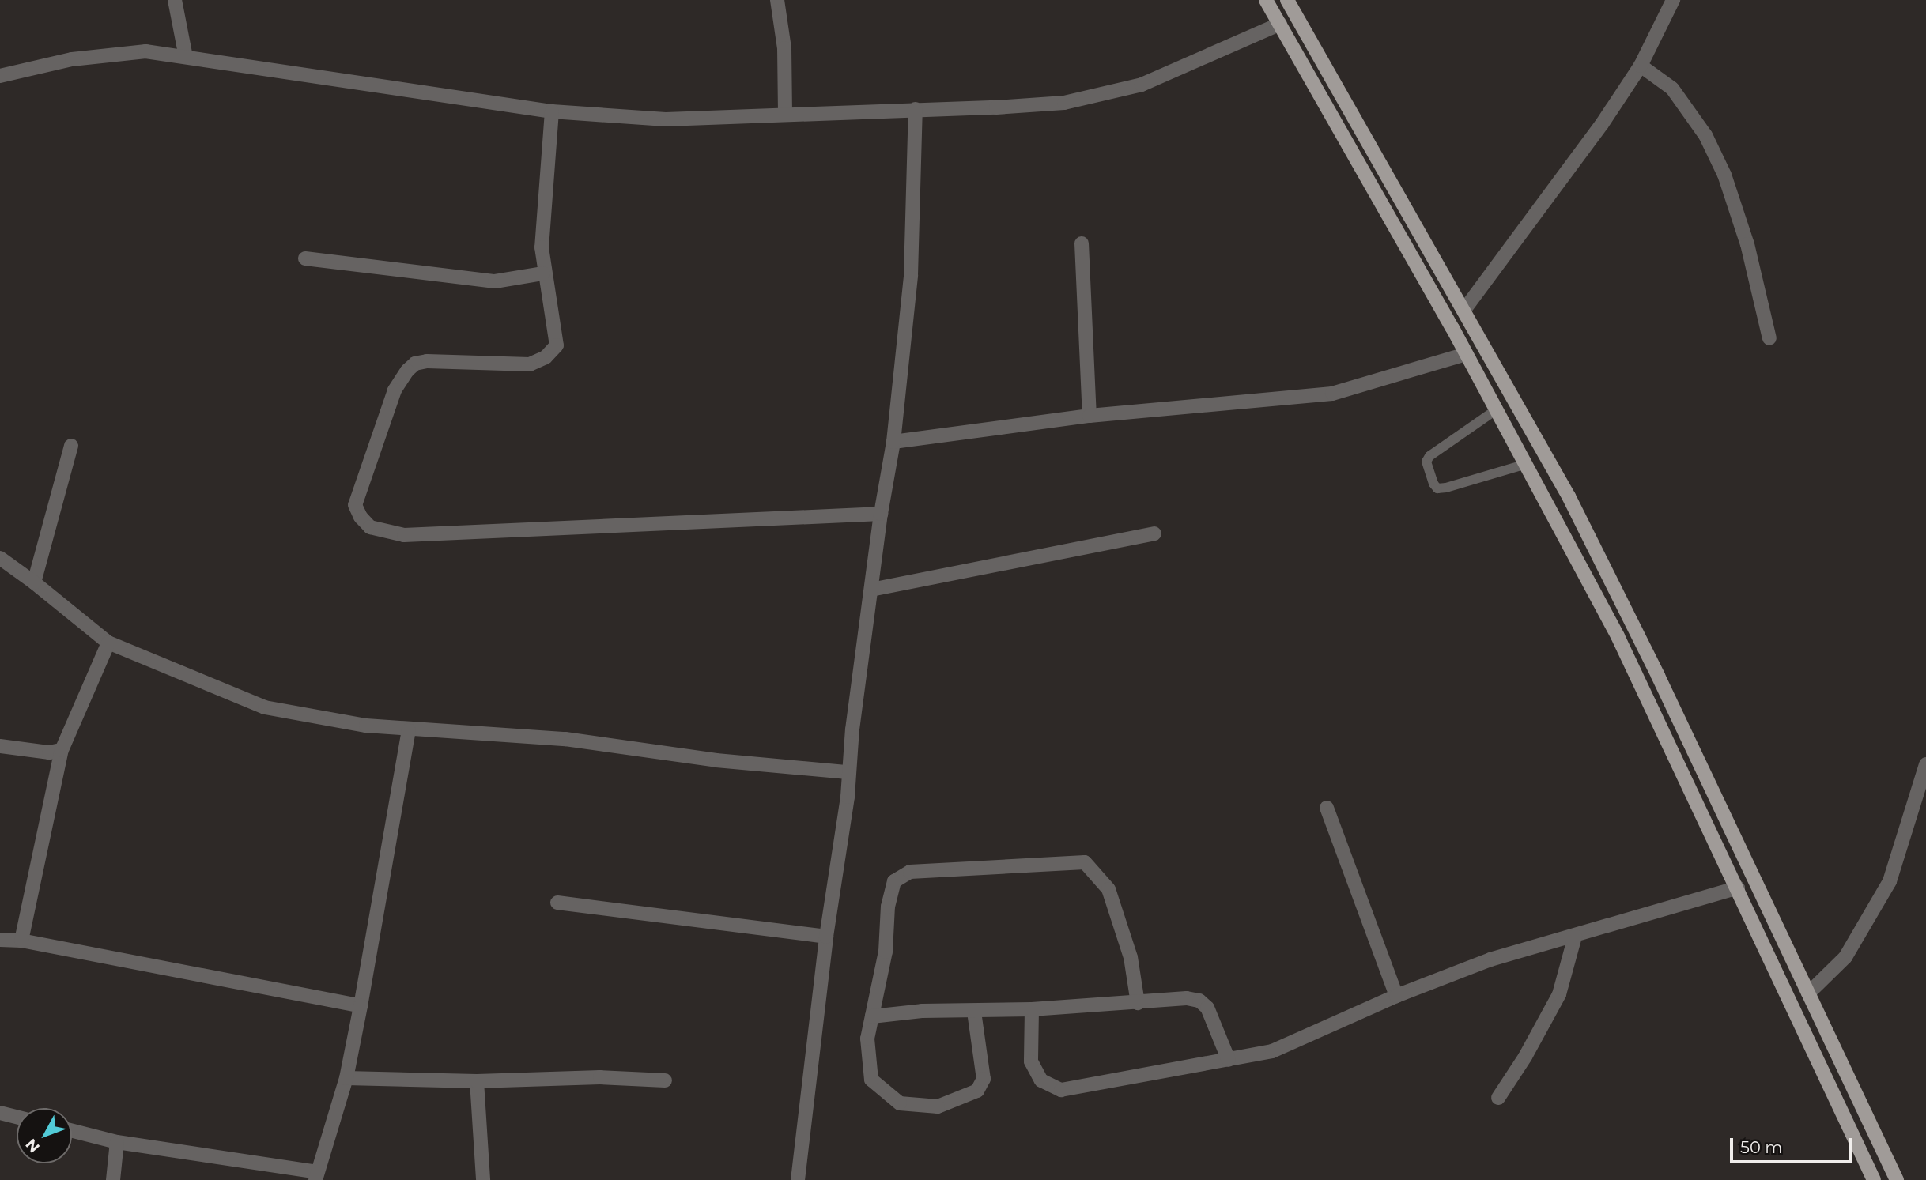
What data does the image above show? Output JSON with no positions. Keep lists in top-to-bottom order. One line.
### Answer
{"scale_bar":"50 m","north":"bottom left"}
